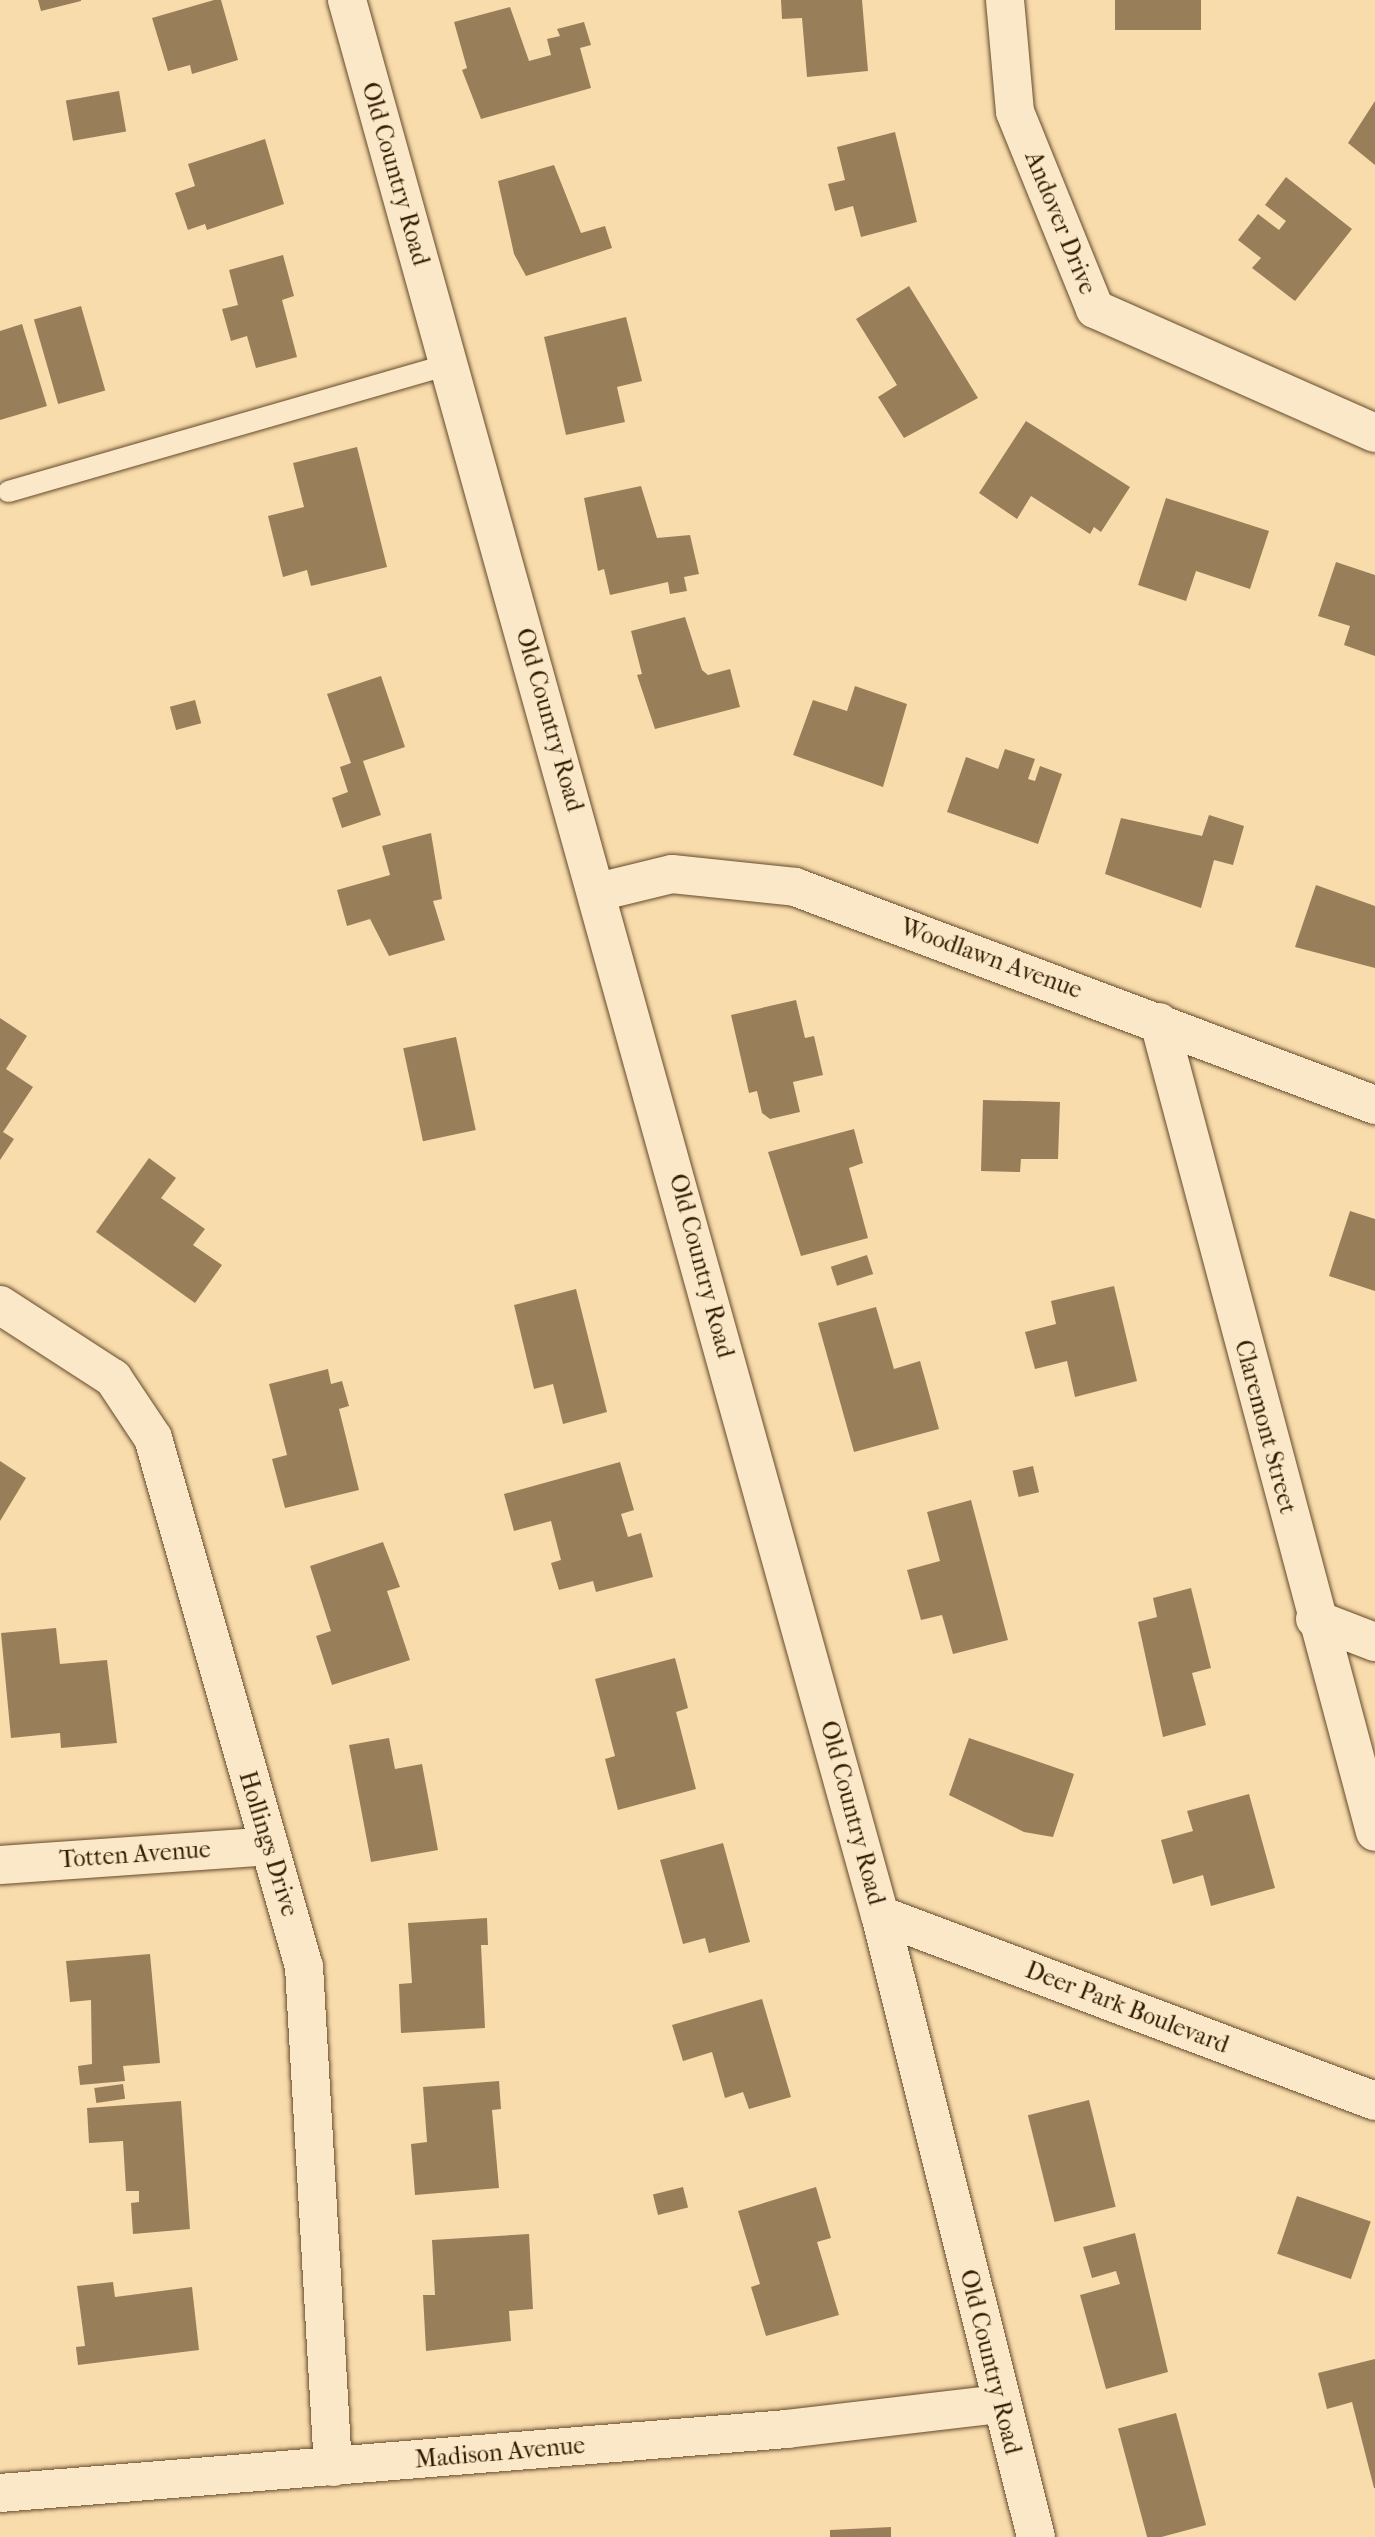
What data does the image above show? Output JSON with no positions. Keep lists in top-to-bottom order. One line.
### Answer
{"streets":{"street":["Old Country Road","Andover Drive","Woodlawn Avenue","Claremont Street","Hollings Drive","Totten Avenue","Deer Park Boulevard","Madison Avenue"]},"crossings":[["Old Country Road","Woodlawn Avenue"],["Old Country Road","Deer Park Boulevard"],["Old Country Road","Madison Avenue"],["Woodlawn Avenue","Claremont Street"],["Hollings Drive","Totten Avenue"],["Hollings Drive","Madison Avenue"]]}
